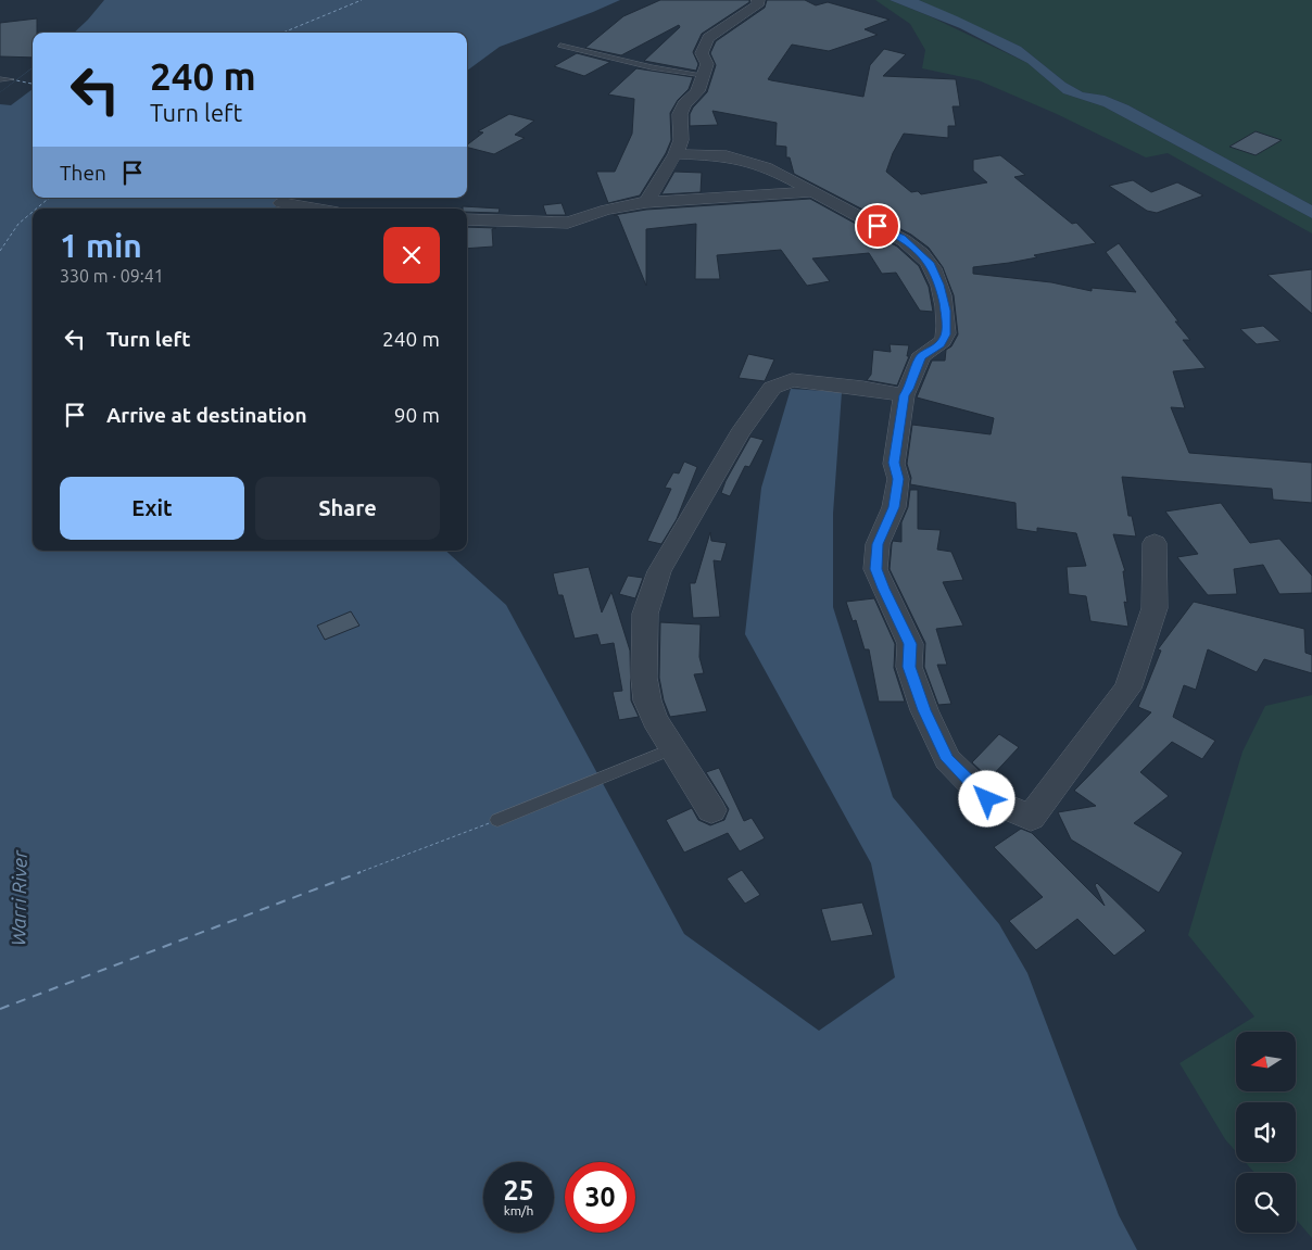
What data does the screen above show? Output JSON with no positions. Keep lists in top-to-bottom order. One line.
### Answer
{"water":["Warri River"],"north":"left","page":{"turn":["240 m","Turn left"],"then":"Then","heading":["1 min","330 m · 09:41"],"list":[{"name":"Turn left","value":"240 m"},{"name":"Arrive at destination","value":"90 m"}],"buttons":["Exit","Share"],"speed":"25 km/h","limit":"30"}}
